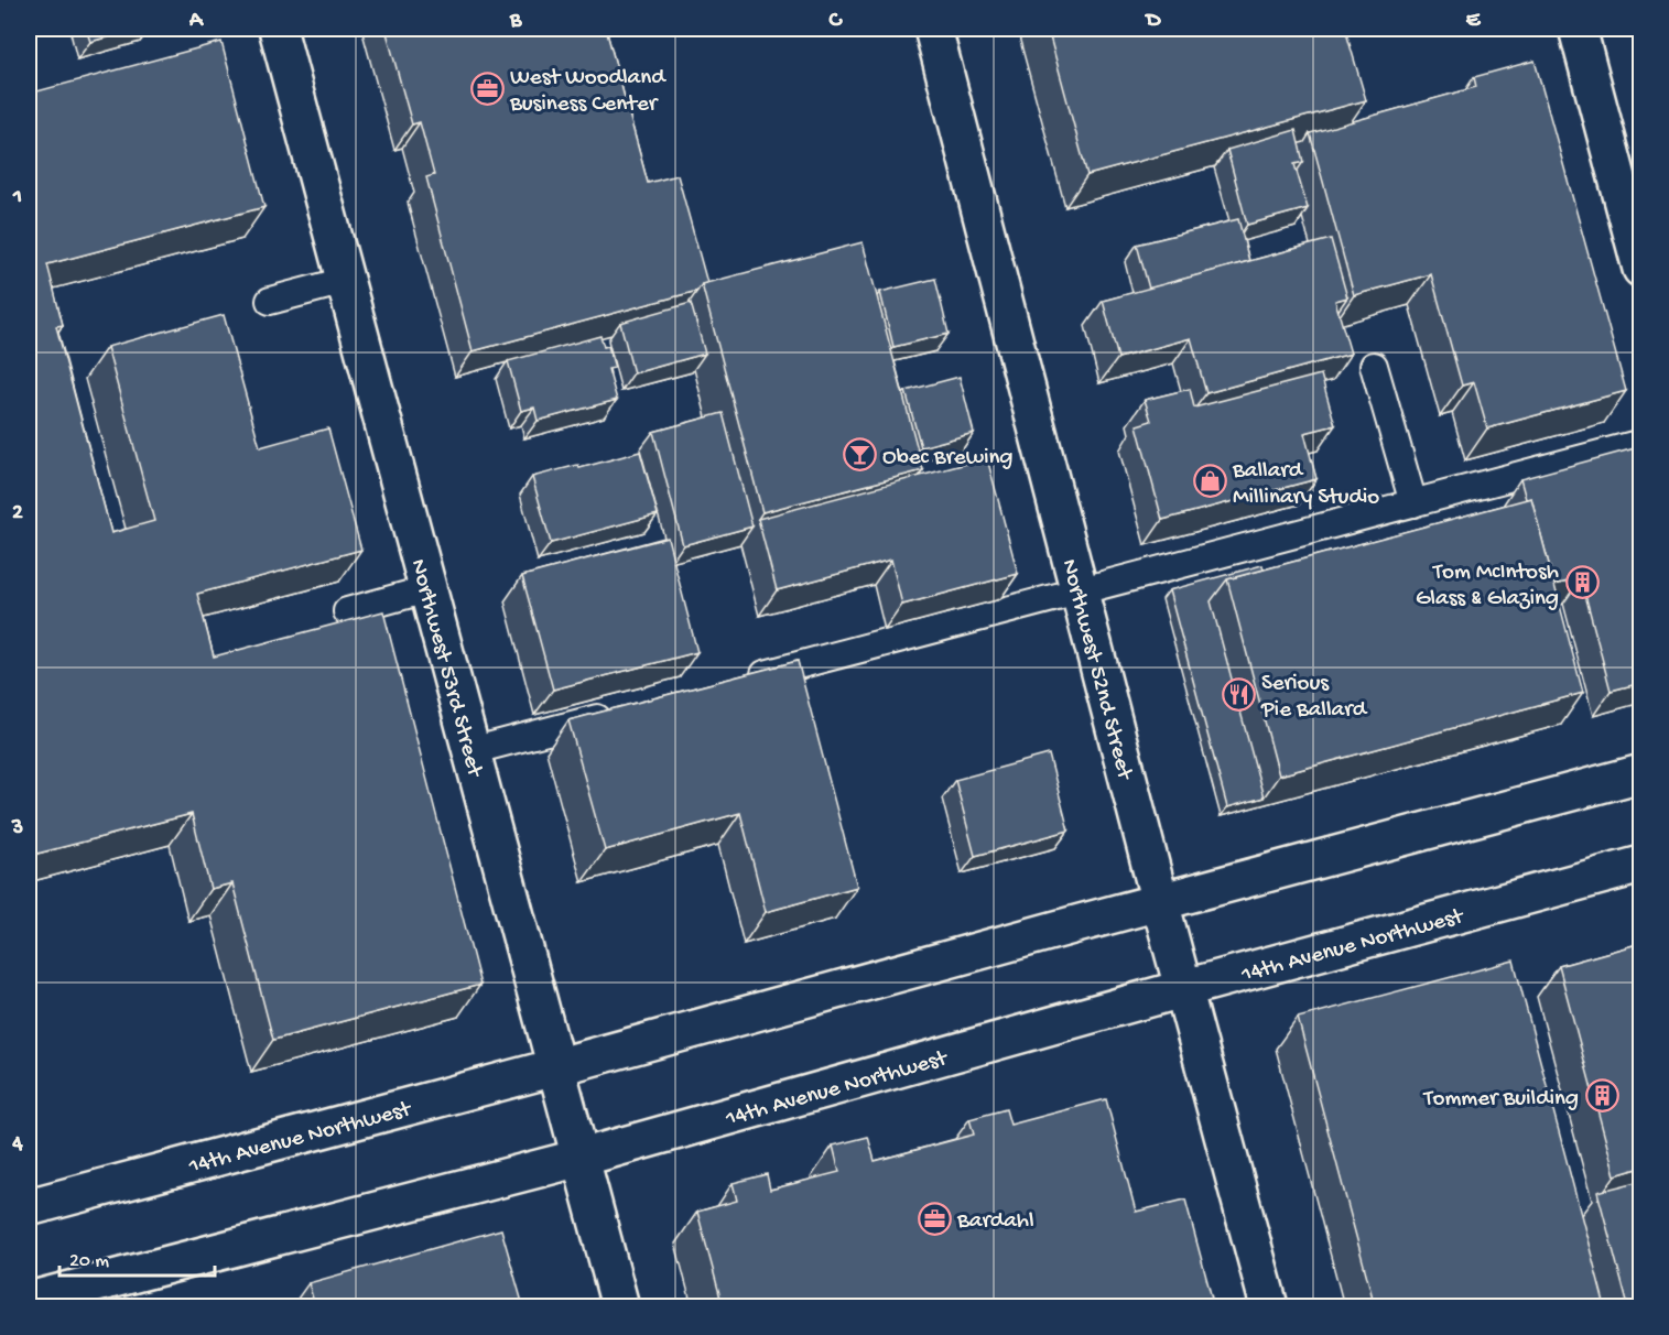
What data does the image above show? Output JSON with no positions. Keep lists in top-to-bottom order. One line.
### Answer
{"streets":{"street":["Northwest 53rd Street","Northwest 52nd Street","14th Avenue Northwest"]},"crossings":[["Northwest 53rd Street","14th Avenue Northwest"],["Northwest 52nd Street","14th Avenue Northwest"]],"places":{"office":["West Woodland Business Center","Bardahl"],"bar":["Obec Brewing"],"shop":["Ballard Millinary Studio"],"building":["Tom McIntosh Glass & Glazing","Tommer Building"],"restaurant":["Serious Pie Ballard"]},"scale_bar":"20 m","grid":{"columns":["A","B","C","D","E"],"rows":["1","2","3","4"]}}
